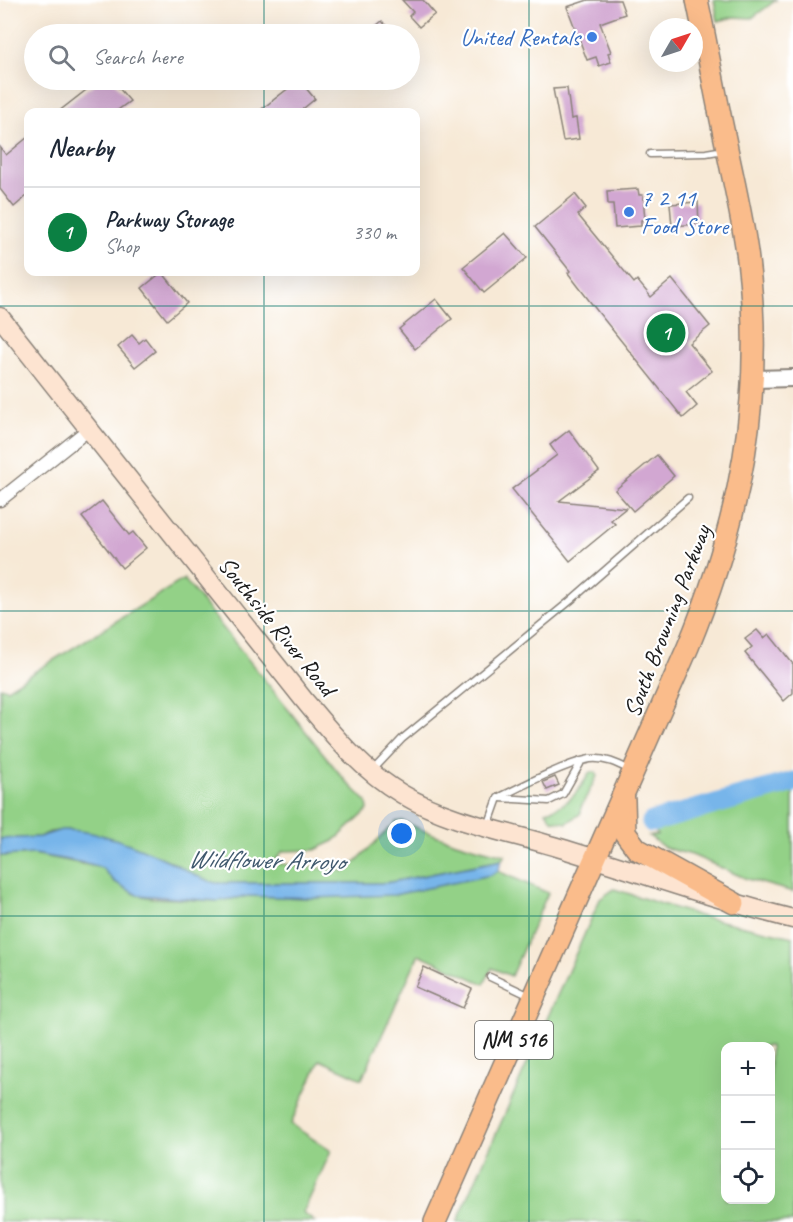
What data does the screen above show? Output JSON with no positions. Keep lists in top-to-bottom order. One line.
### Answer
{"streets":{"highway":["South Browning Parkway","NM 516"],"main road":["Southside River Road"]},"crossings":[["South Browning Parkway","Southside River Road"]],"water":["Wildflower Arroyo"],"places":["United Rentals","7 2 11 Food Store"],"north":"top right","page":{"search":"Search here","heading":"Nearby","list":[{"mark":"1","name":"Parkway Storage","note":"Shop","value":"330 m"}],"pins":"1","map_buttons":["+","−"]}}
